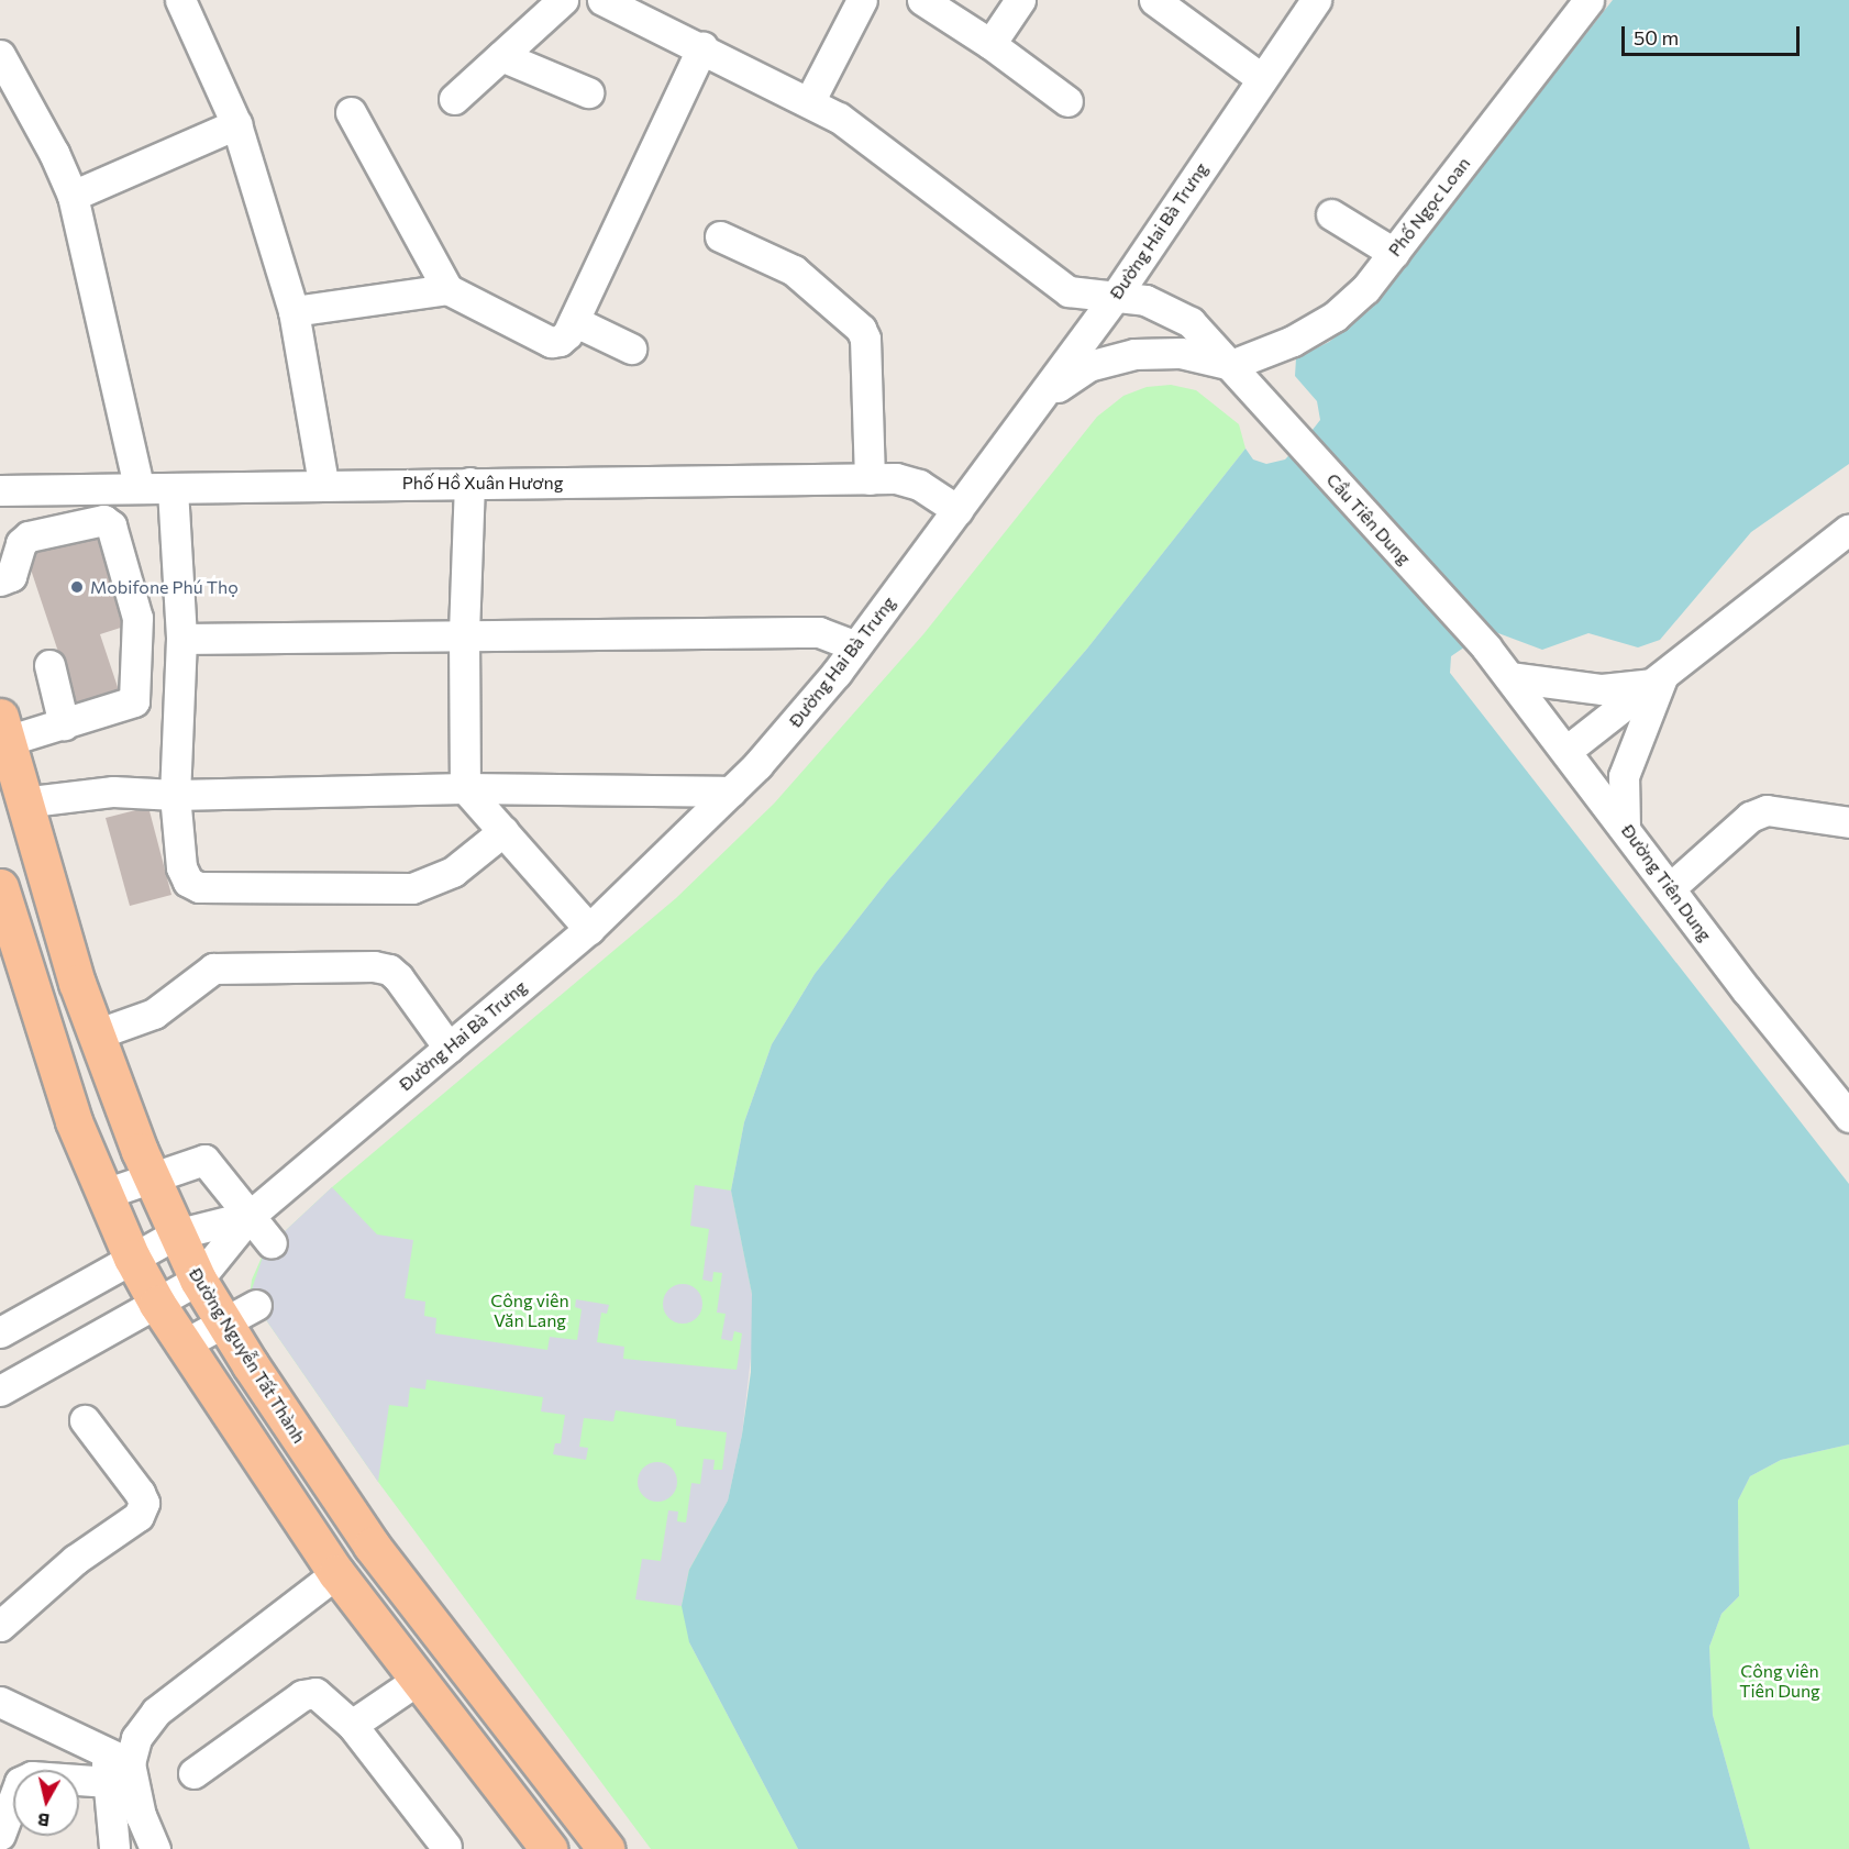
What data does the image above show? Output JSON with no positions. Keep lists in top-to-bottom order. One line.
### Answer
{"streets":{"main road":["Đường Nguyễn Tất Thành"],"street":["Phố Ngọc Loan","Đường Hai Bà Trưng","Phố Hồ Xuân Hương","Cầu Tiên Dung","Đường Tiên Dung"]},"crossings":[["Phố Ngọc Loan","Cầu Tiên Dung"],["Đường Hai Bà Trưng","Phố Hồ Xuân Hương"],["Đường Hai Bà Trưng","Đường Nguyễn Tất Thành"],["Cầu Tiên Dung","Đường Tiên Dung"]],"parks":["Công viên Văn Lang","Công viên Tiên Dung"],"places":["Mobifone Phú Thọ"],"scale_bar":"50 m","north":"bottom"}
